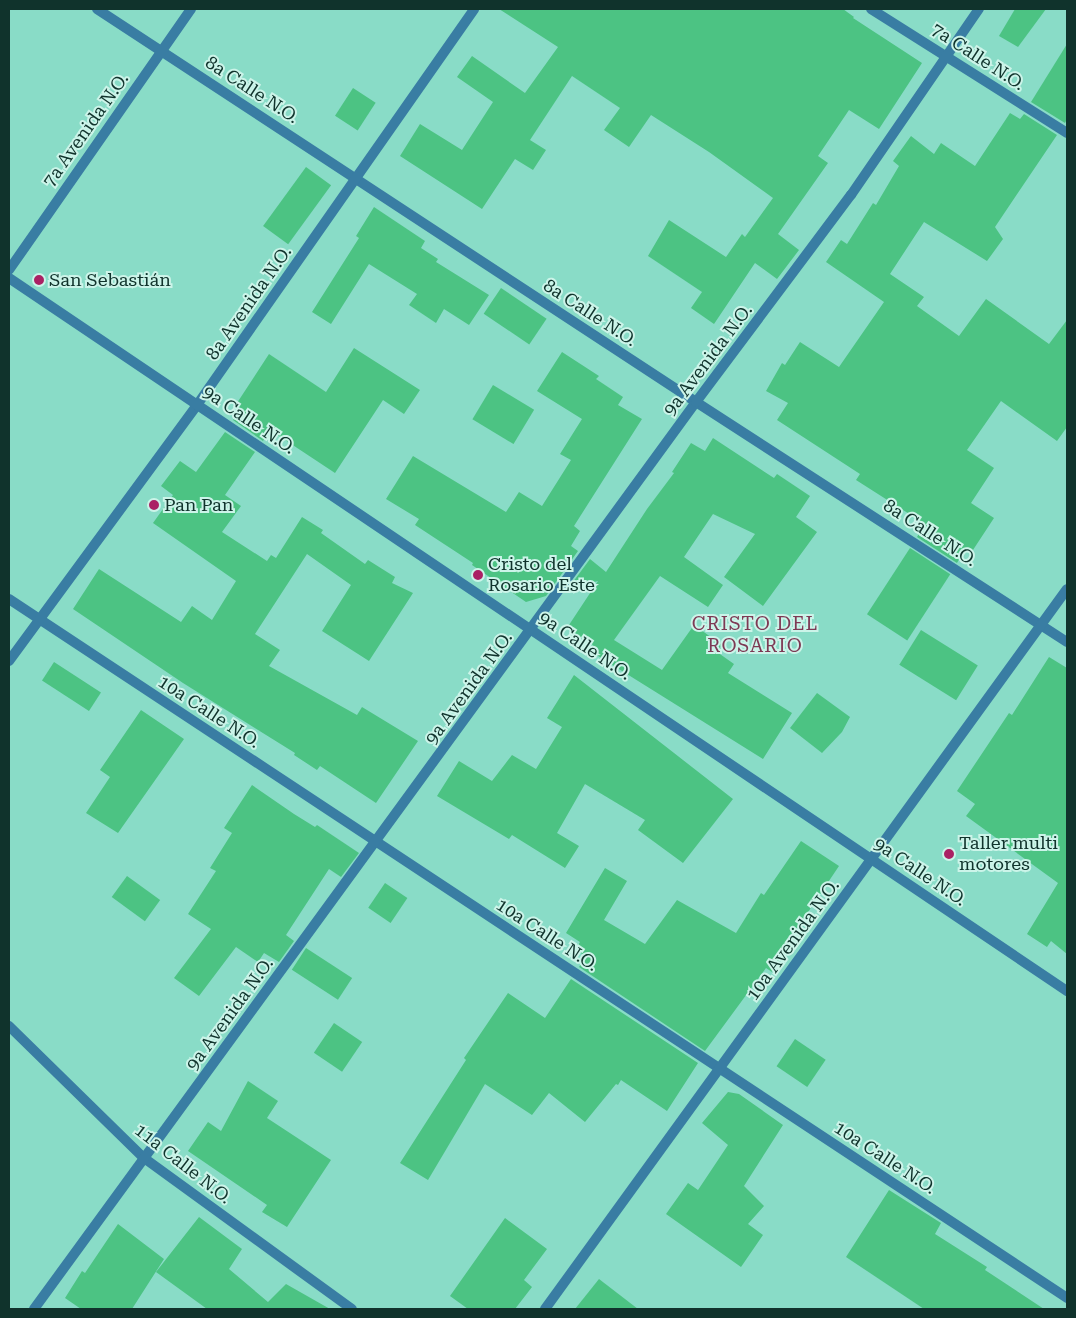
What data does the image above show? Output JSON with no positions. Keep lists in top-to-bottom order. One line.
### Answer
{"streets":{"street":["7a Calle N.O.","8a Calle N.O.","7a Avenida N.O.","8a Avenida N.O.","9a Avenida N.O.","9a Calle N.O.","10a Calle N.O.","10a Avenida N.O.","11a Calle N.O."]},"crossings":[["7a Calle N.O.","9a Avenida N.O."],["8a Calle N.O.","7a Avenida N.O."],["8a Calle N.O.","8a Avenida N.O."],["8a Calle N.O.","9a Avenida N.O."],["8a Calle N.O.","10a Avenida N.O."],["8a Avenida N.O.","9a Calle N.O."],["8a Avenida N.O.","10a Calle N.O."],["9a Avenida N.O.","9a Calle N.O."],["9a Avenida N.O.","10a Calle N.O."],["9a Avenida N.O.","11a Calle N.O."],["9a Calle N.O.","10a Avenida N.O."],["10a Calle N.O.","10a Avenida N.O."]],"districts":["CRISTO DEL ROSARIO"],"places":["San Sebastián","Pan Pan","Cristo del Rosario Este","Taller multi motores"]}
